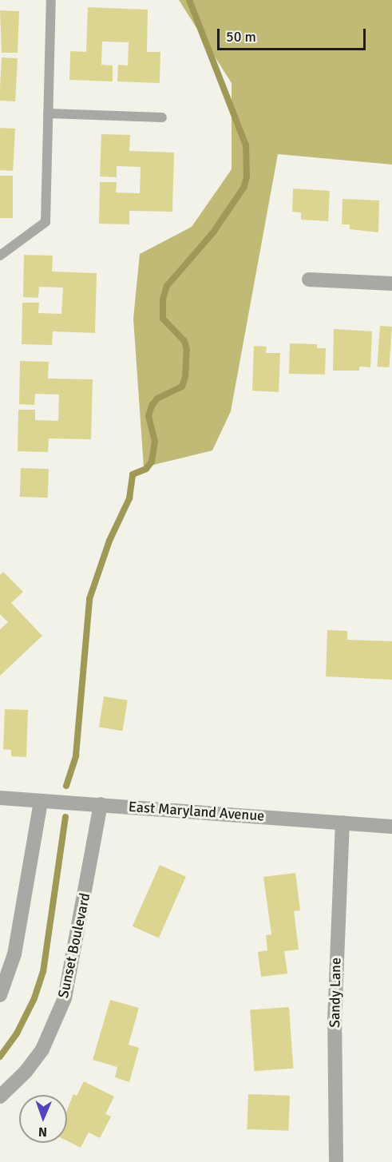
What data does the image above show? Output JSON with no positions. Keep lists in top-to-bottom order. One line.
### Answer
{"streets":{"street":["East Maryland Avenue","Sunset Boulevard","Sandy Lane"]},"crossings":[["East Maryland Avenue","Sunset Boulevard"],["East Maryland Avenue","Sandy Lane"]],"scale_bar":"50 m","north":"bottom"}
